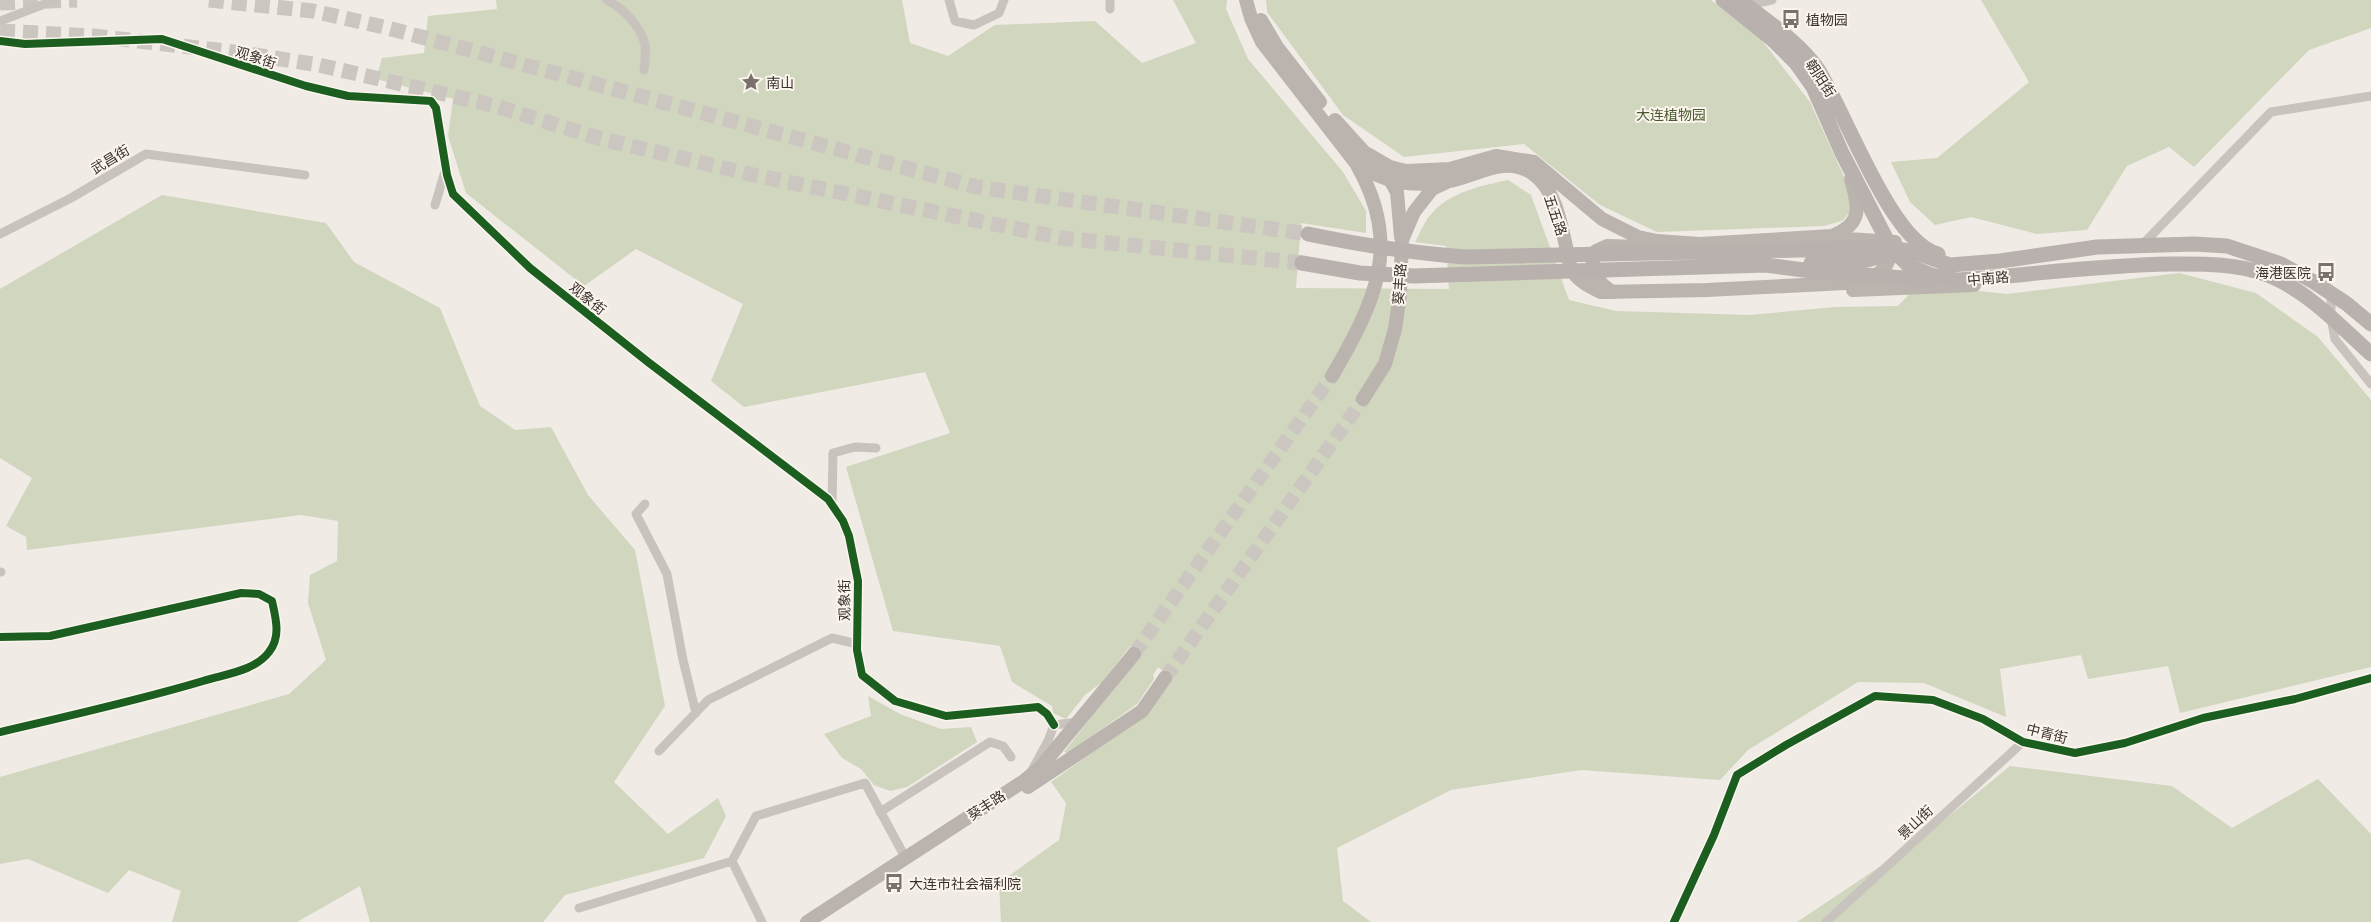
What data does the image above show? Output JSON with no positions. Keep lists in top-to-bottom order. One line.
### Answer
{"streets":{"main road":["朝阳街","五五路","中南路","葵丰路"],"street":["观象街","武昌街","中青街","景山街"]},"crossings":[["五五路","中南路"],["五五路","葵丰路"],["中青街","景山街"]],"parks":["大连植物园"],"places":{"bus stop":["植物园","海港医院","大连市社会福利院"],"place":["南山"]}}
